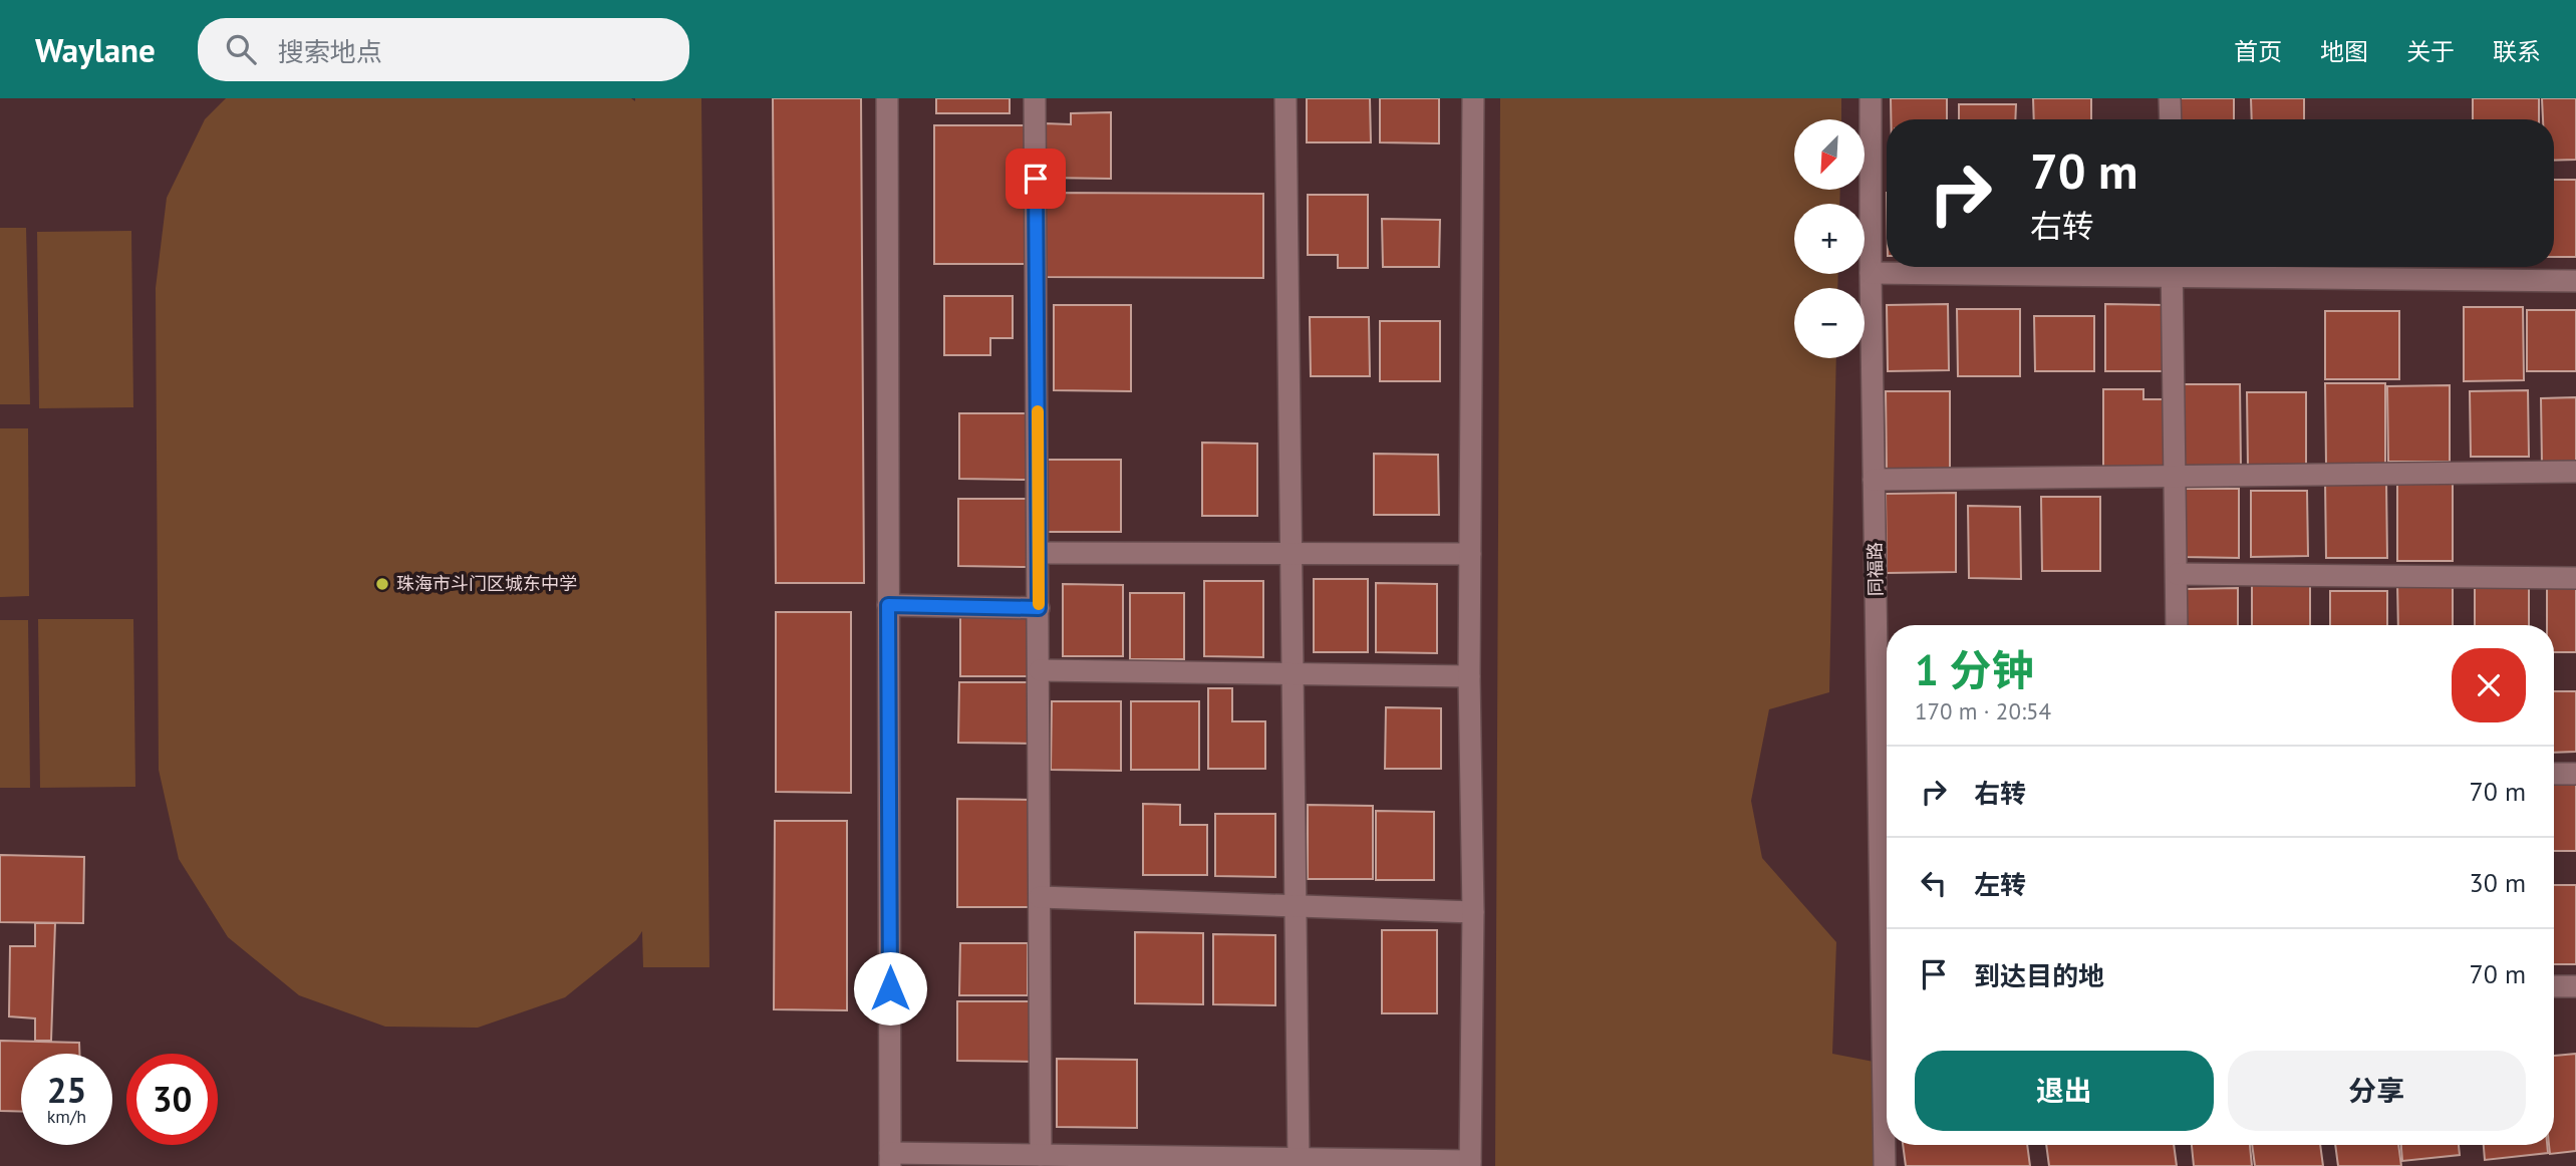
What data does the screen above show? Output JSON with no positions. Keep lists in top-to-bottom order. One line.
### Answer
{"streets":{"street":["同福路"]},"places":["珠海市斗门区城东中学"],"north":"bottom left","page":{"header":"Waylane","search":"搜索地点","nav":["首页","地图","关于","联系"],"map_buttons":["+","−"],"turn":["70 m","右转"],"heading":["1 分钟","170 m · 20:54"],"list":[{"name":"右转","value":"70 m"},{"name":"左转","value":"30 m"},{"name":"到达目的地","value":"70 m"}],"buttons":["退出","分享"],"speed":"25 km/h","limit":"30"}}
